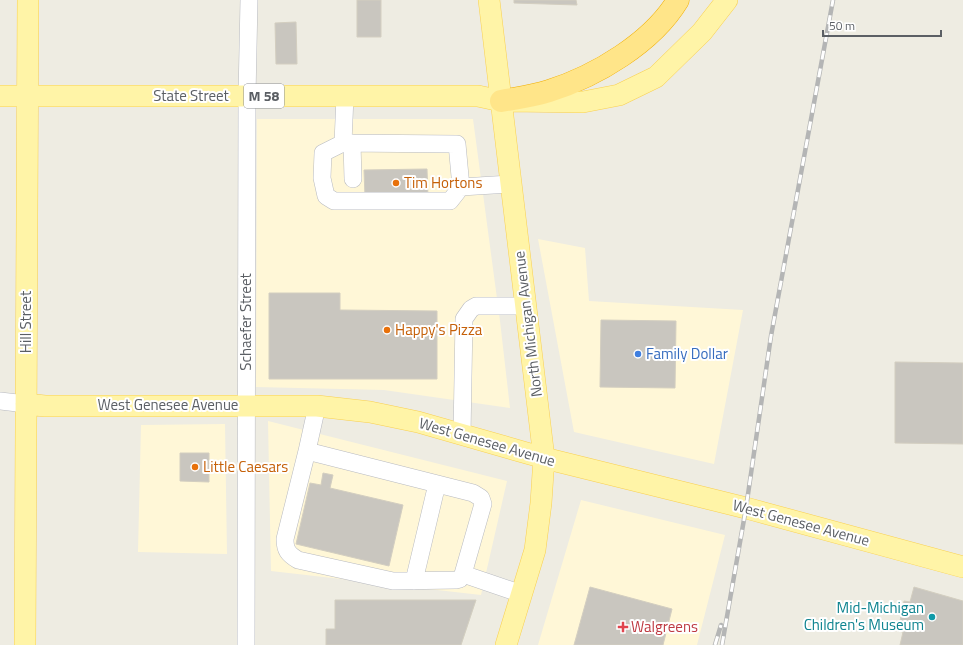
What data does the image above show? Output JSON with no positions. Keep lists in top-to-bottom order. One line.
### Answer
{"streets":{"main road":["State Street","M 58","Hill Street","North Michigan Avenue","West Genesee Avenue"],"street":["Schaefer Street"]},"crossings":[["State Street","Hill Street"],["State Street","Schaefer Street"],["State Street","North Michigan Avenue"],["Hill Street","West Genesee Avenue"],["Schaefer Street","West Genesee Avenue"],["North Michigan Avenue","West Genesee Avenue"]],"places":{"other":["Tim Hortons","Happy's Pizza","Family Dollar","Little Caesars","Mid-Michigan Children's Museum"],"health":["Walgreens"]},"scale_bar":"50 m"}
